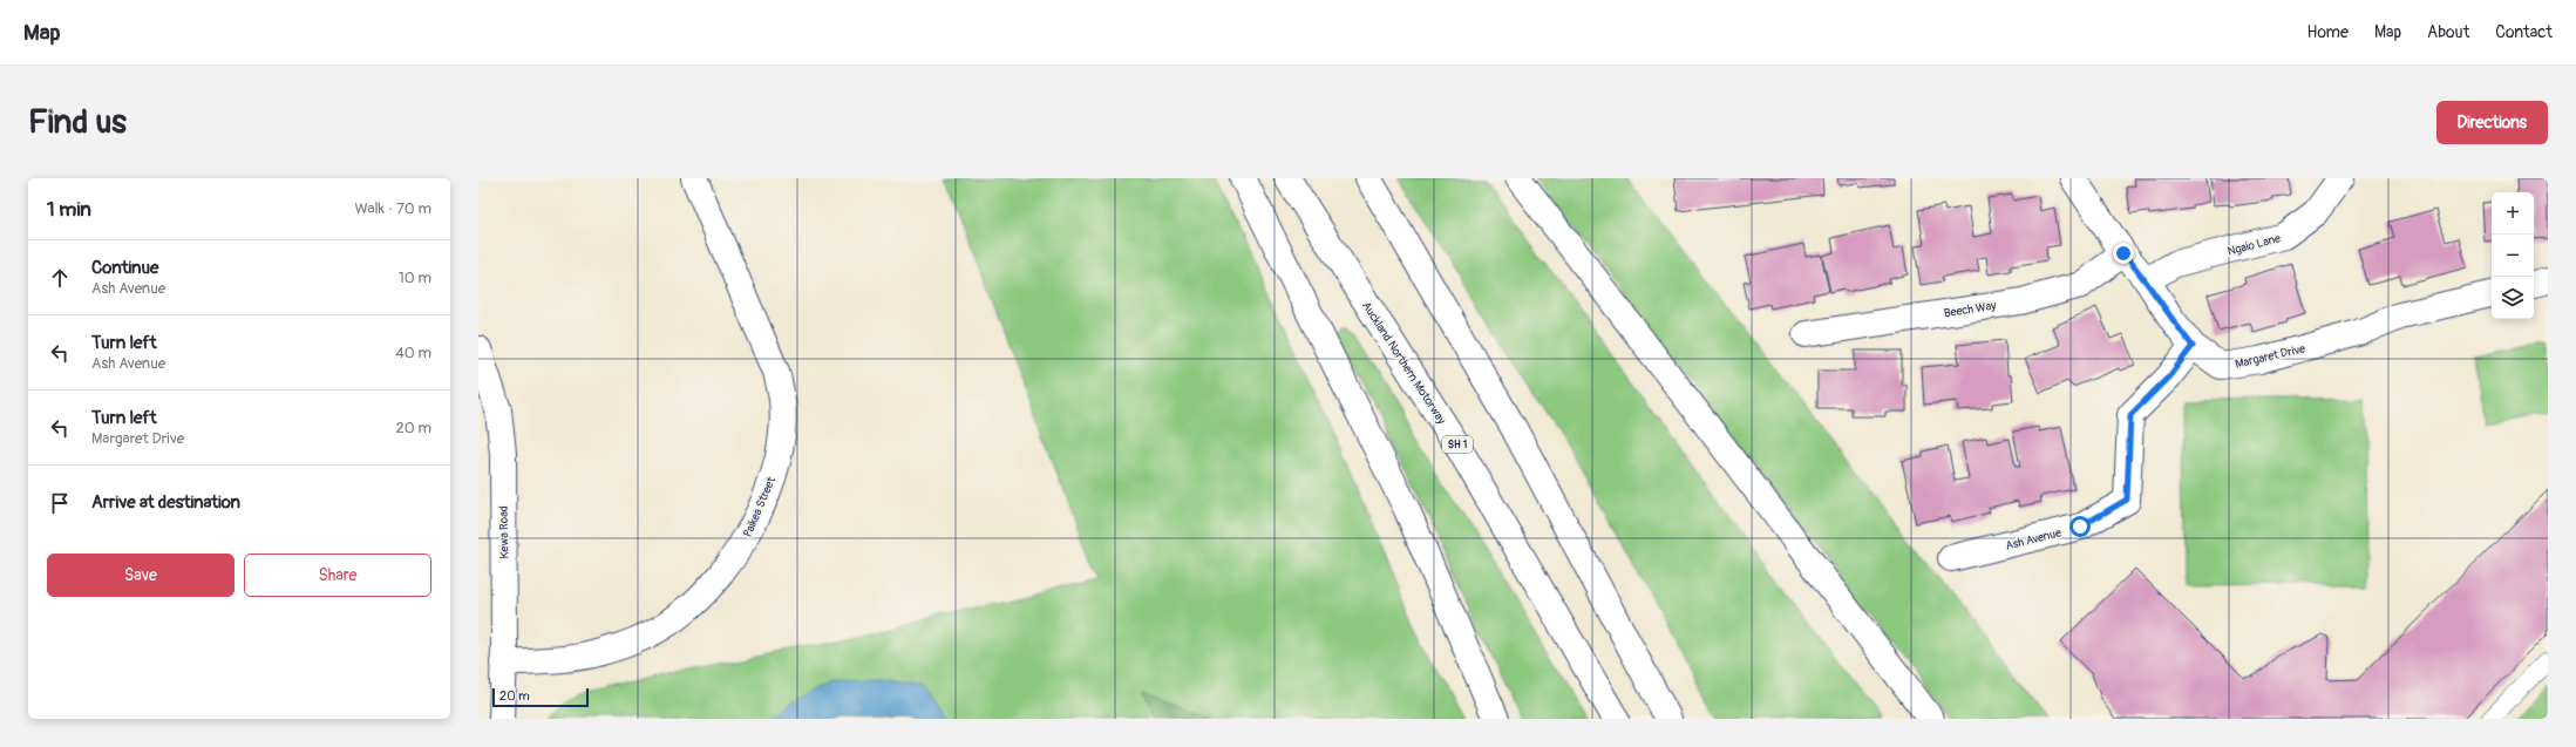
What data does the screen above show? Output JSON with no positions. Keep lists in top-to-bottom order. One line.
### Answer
{"streets":{"main road":["Ngaio Lane","Beech Way","Margaret Drive","Auckland Northern Motorway","SH 1","Paikea Street","Kewa Road","Ash Avenue"]},"crossings":[["Ngaio Lane","Margaret Drive"],["Beech Way","Margaret Drive"],["Margaret Drive","Ash Avenue"],["Paikea Street","Kewa Road"]],"scale_bar":"20 m","page":{"header":"Map","nav":["Home","Map","About","Contact"],"buttons":["Directions",["Save","Share"]],"title":"Find us","heading":["1 min","Walk · 70 m"],"map_buttons":["+","−"],"list":[["Continue","Ash Avenue","10 m"],["Turn left","Ash Avenue","40 m"],["Turn left","Margaret Drive","20 m"],"Arrive at destination"],"scale":"20 m"}}
